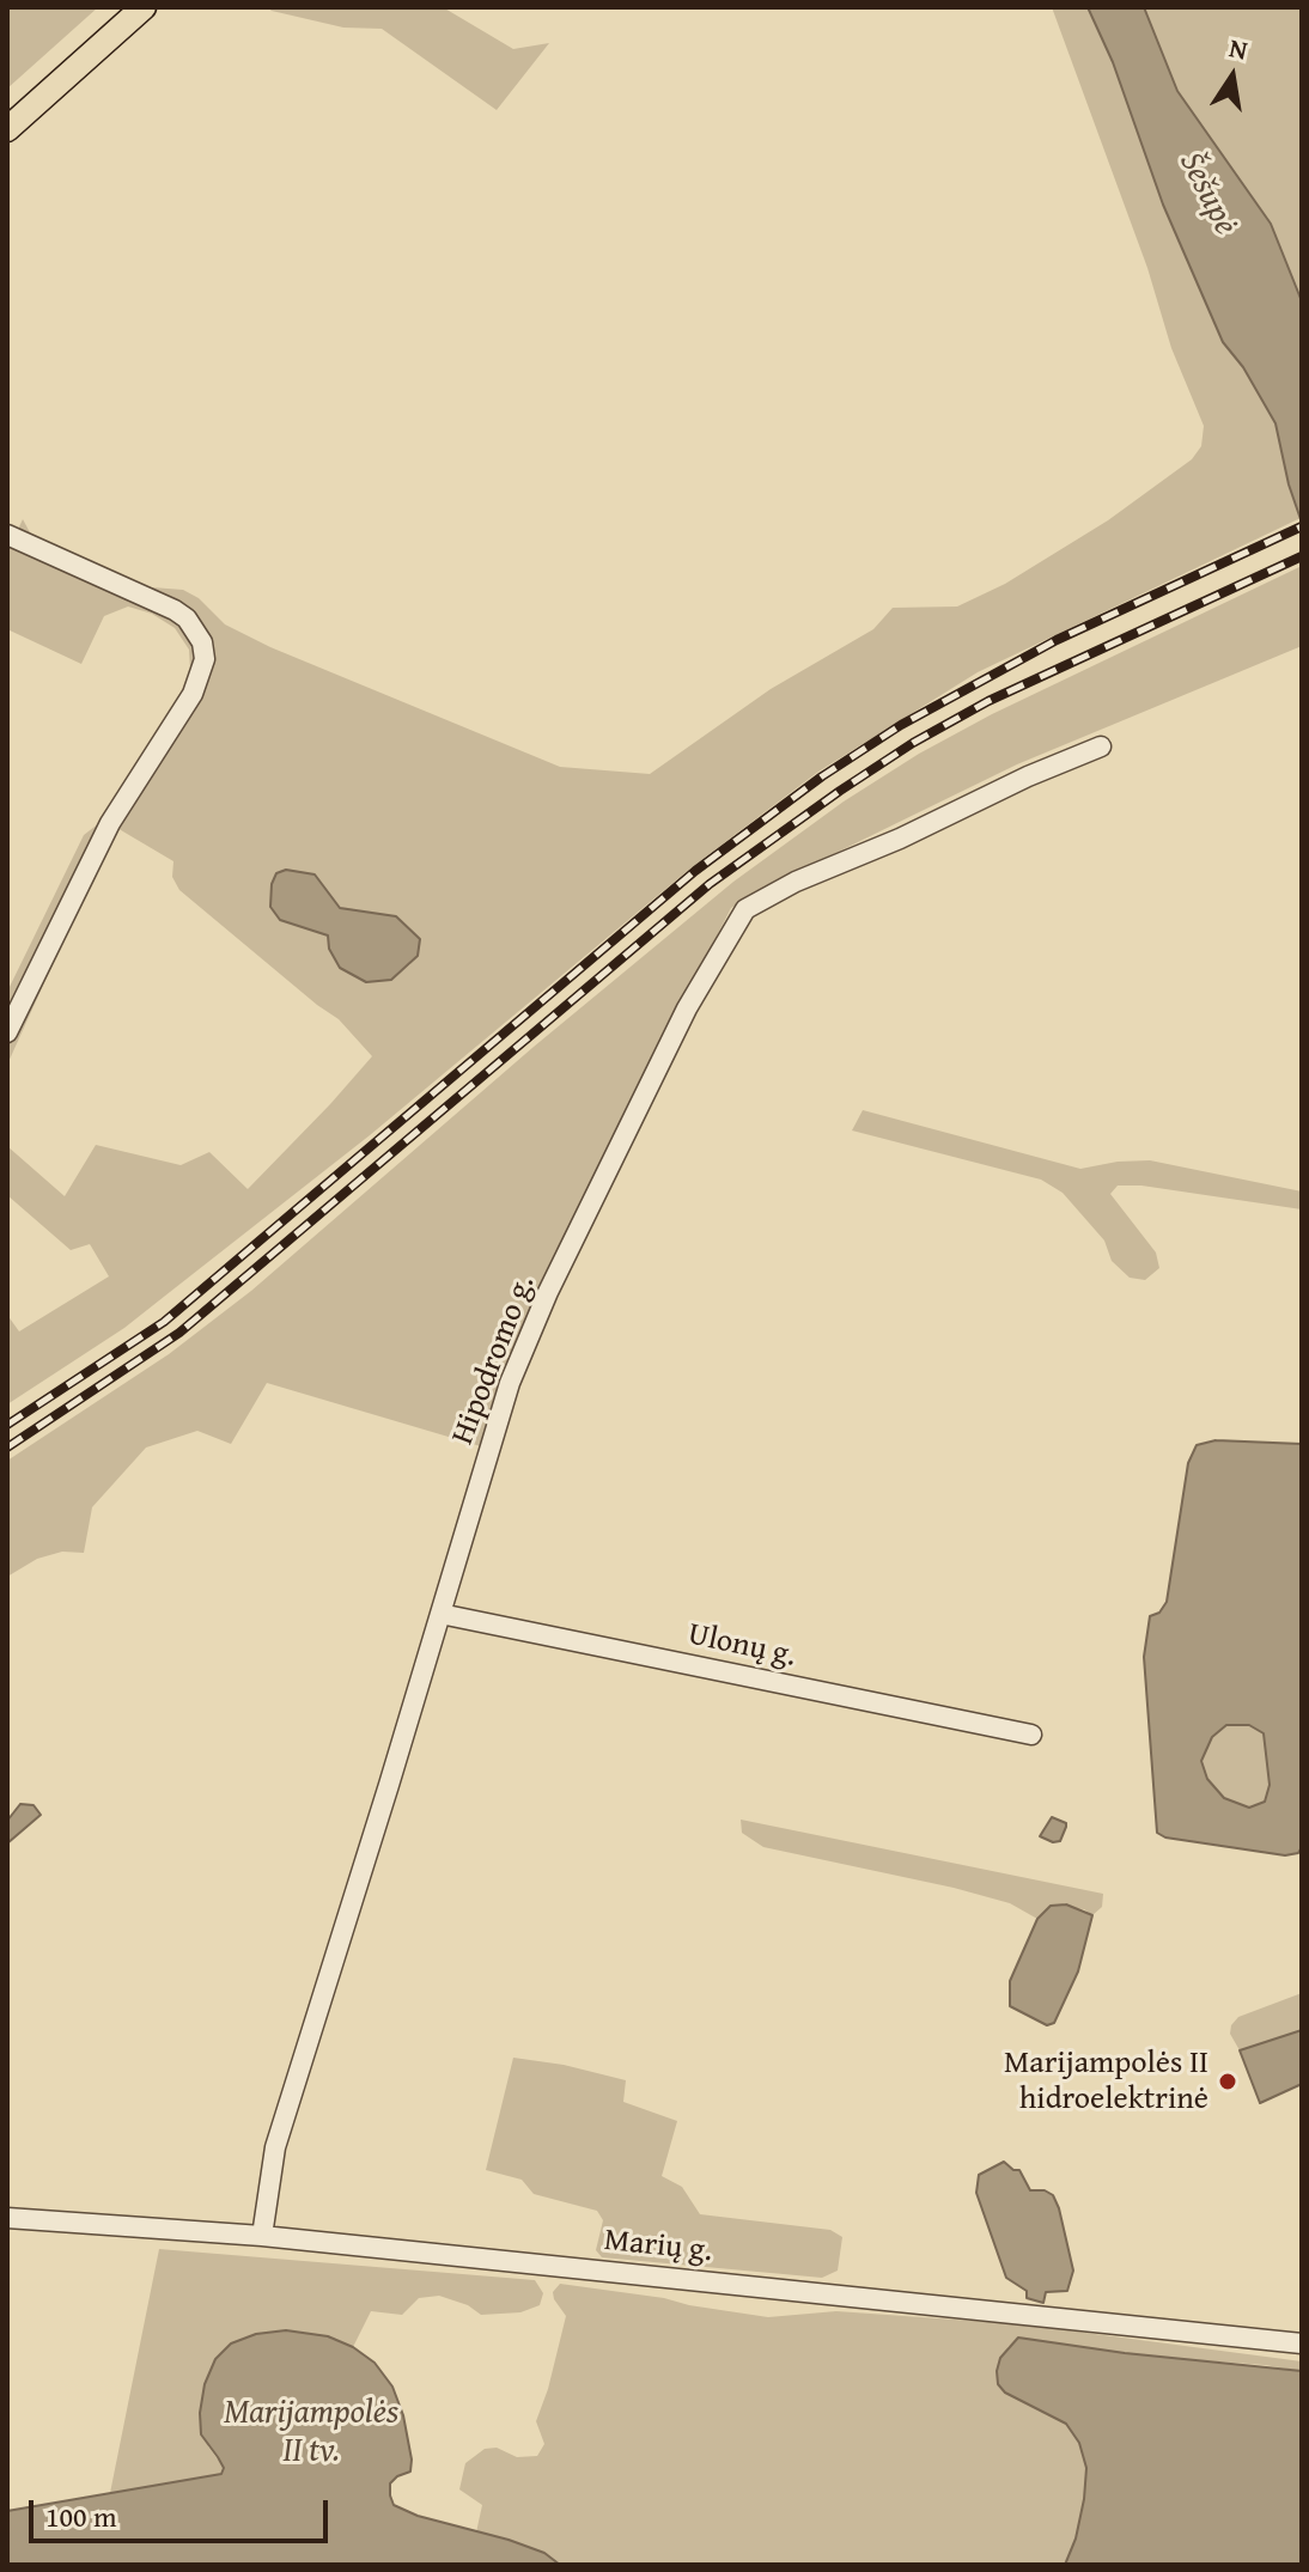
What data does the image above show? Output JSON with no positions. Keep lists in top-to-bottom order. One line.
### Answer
{"streets":{"street":["Hipodromo g.","Ulonų g.","Marių g."]},"crossings":[["Hipodromo g.","Ulonų g."],["Hipodromo g.","Marių g."]],"water":["Šešupė","Marijampolės II tv."],"places":["Marijampolės II hidroelektrinė"],"scale_bar":"100 m","north":"top"}
